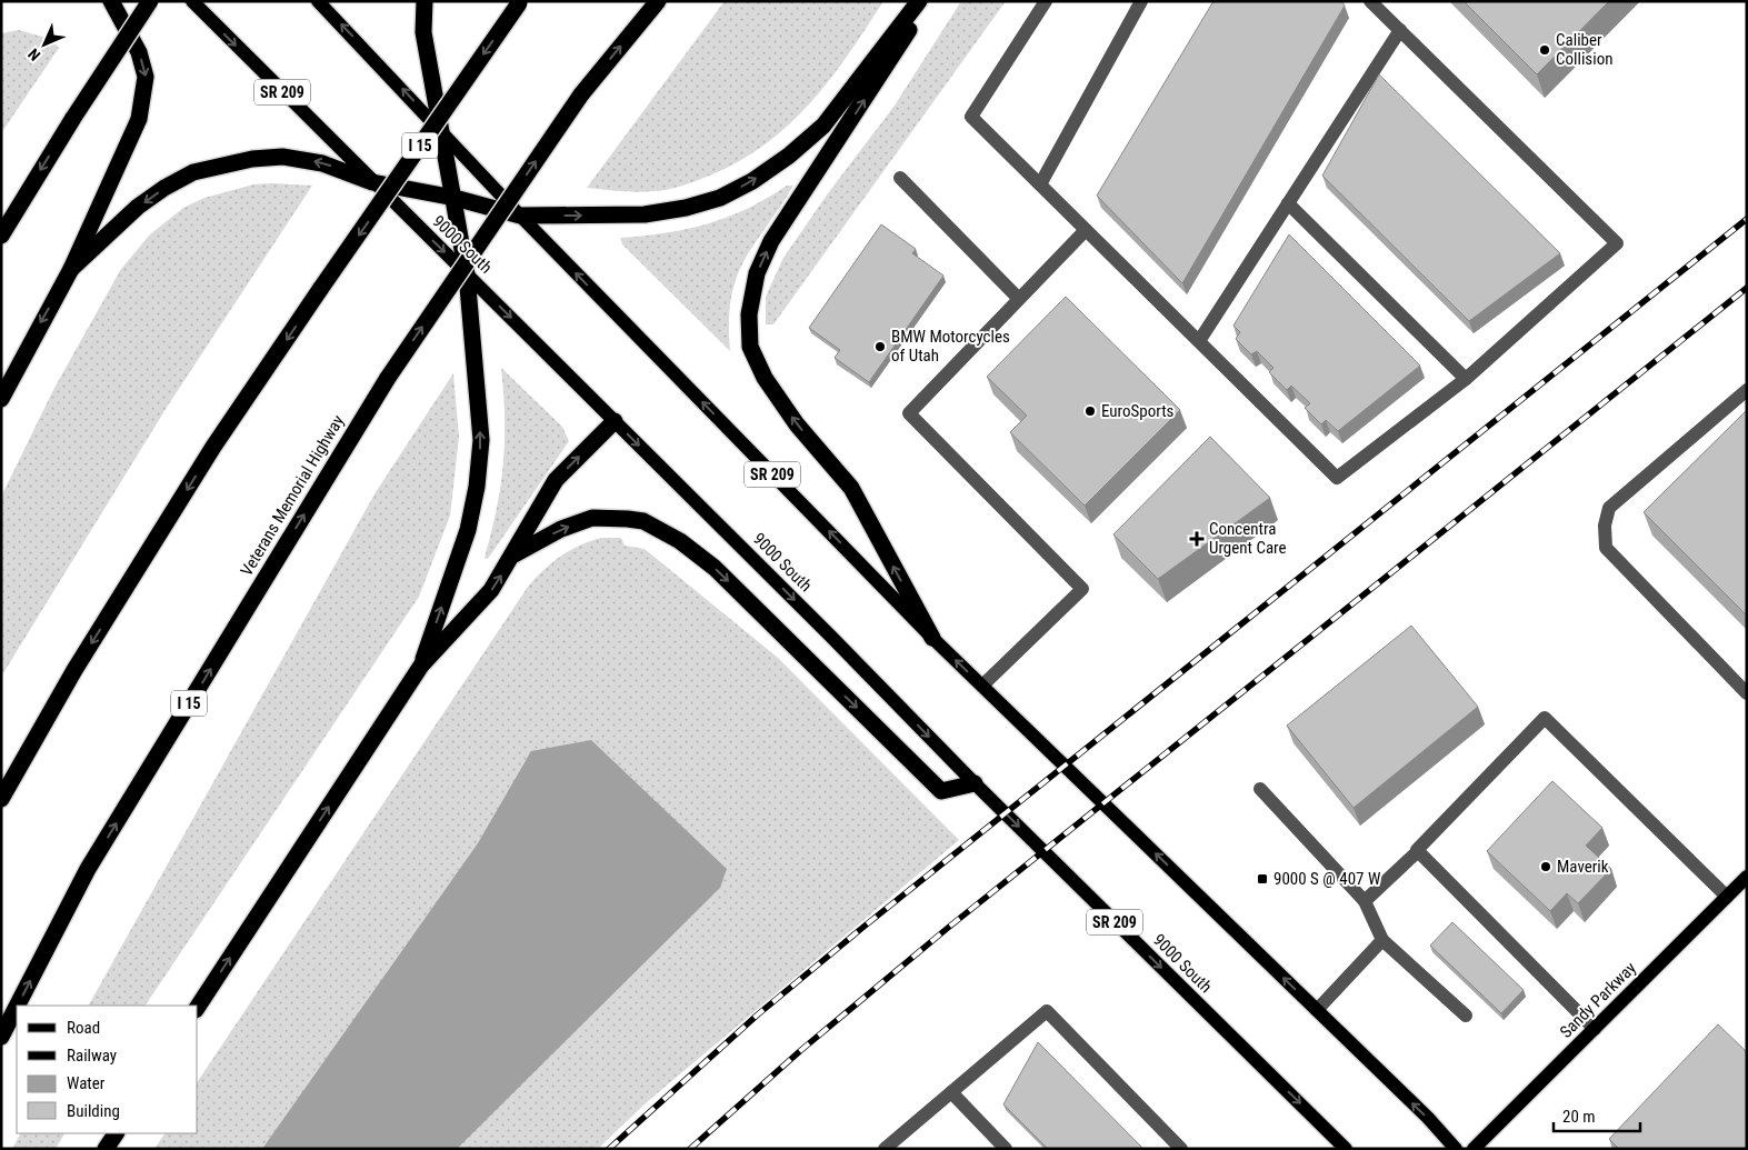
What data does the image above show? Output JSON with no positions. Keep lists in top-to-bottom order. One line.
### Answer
{"streets":{"highway":["I 15","Veterans Memorial Highway"],"main road":["SR 209","9000 South","Sandy Parkway"]},"places":{"other":["Caliber Collision","BMW Motorcycles of Utah","EuroSports","Maverik"],"health":["Concentra Urgent Care"],"transit":["9000 S @ 407 W"]},"legend":["Road","Railway","Water","Building"],"scale_bar":"20 m","north":"bottom left"}
